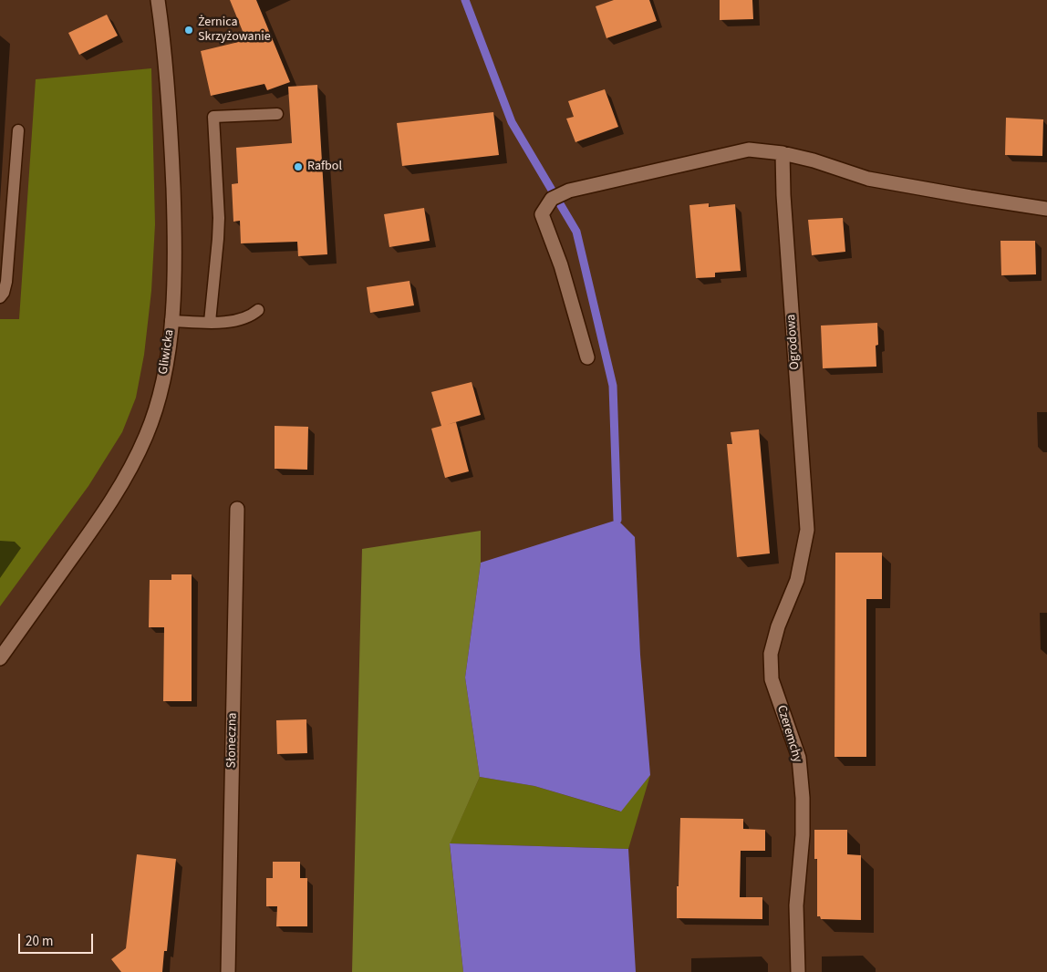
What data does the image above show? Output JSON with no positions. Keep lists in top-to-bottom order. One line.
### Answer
{"streets":{"street":["Ogrodowa","Gliwicka","Czeremchy","Słoneczna"]},"crossings":[["Ogrodowa","Czeremchy"]],"places":["Żernica Skrzyżowanie","Rafbol"],"scale_bar":"20 m"}
